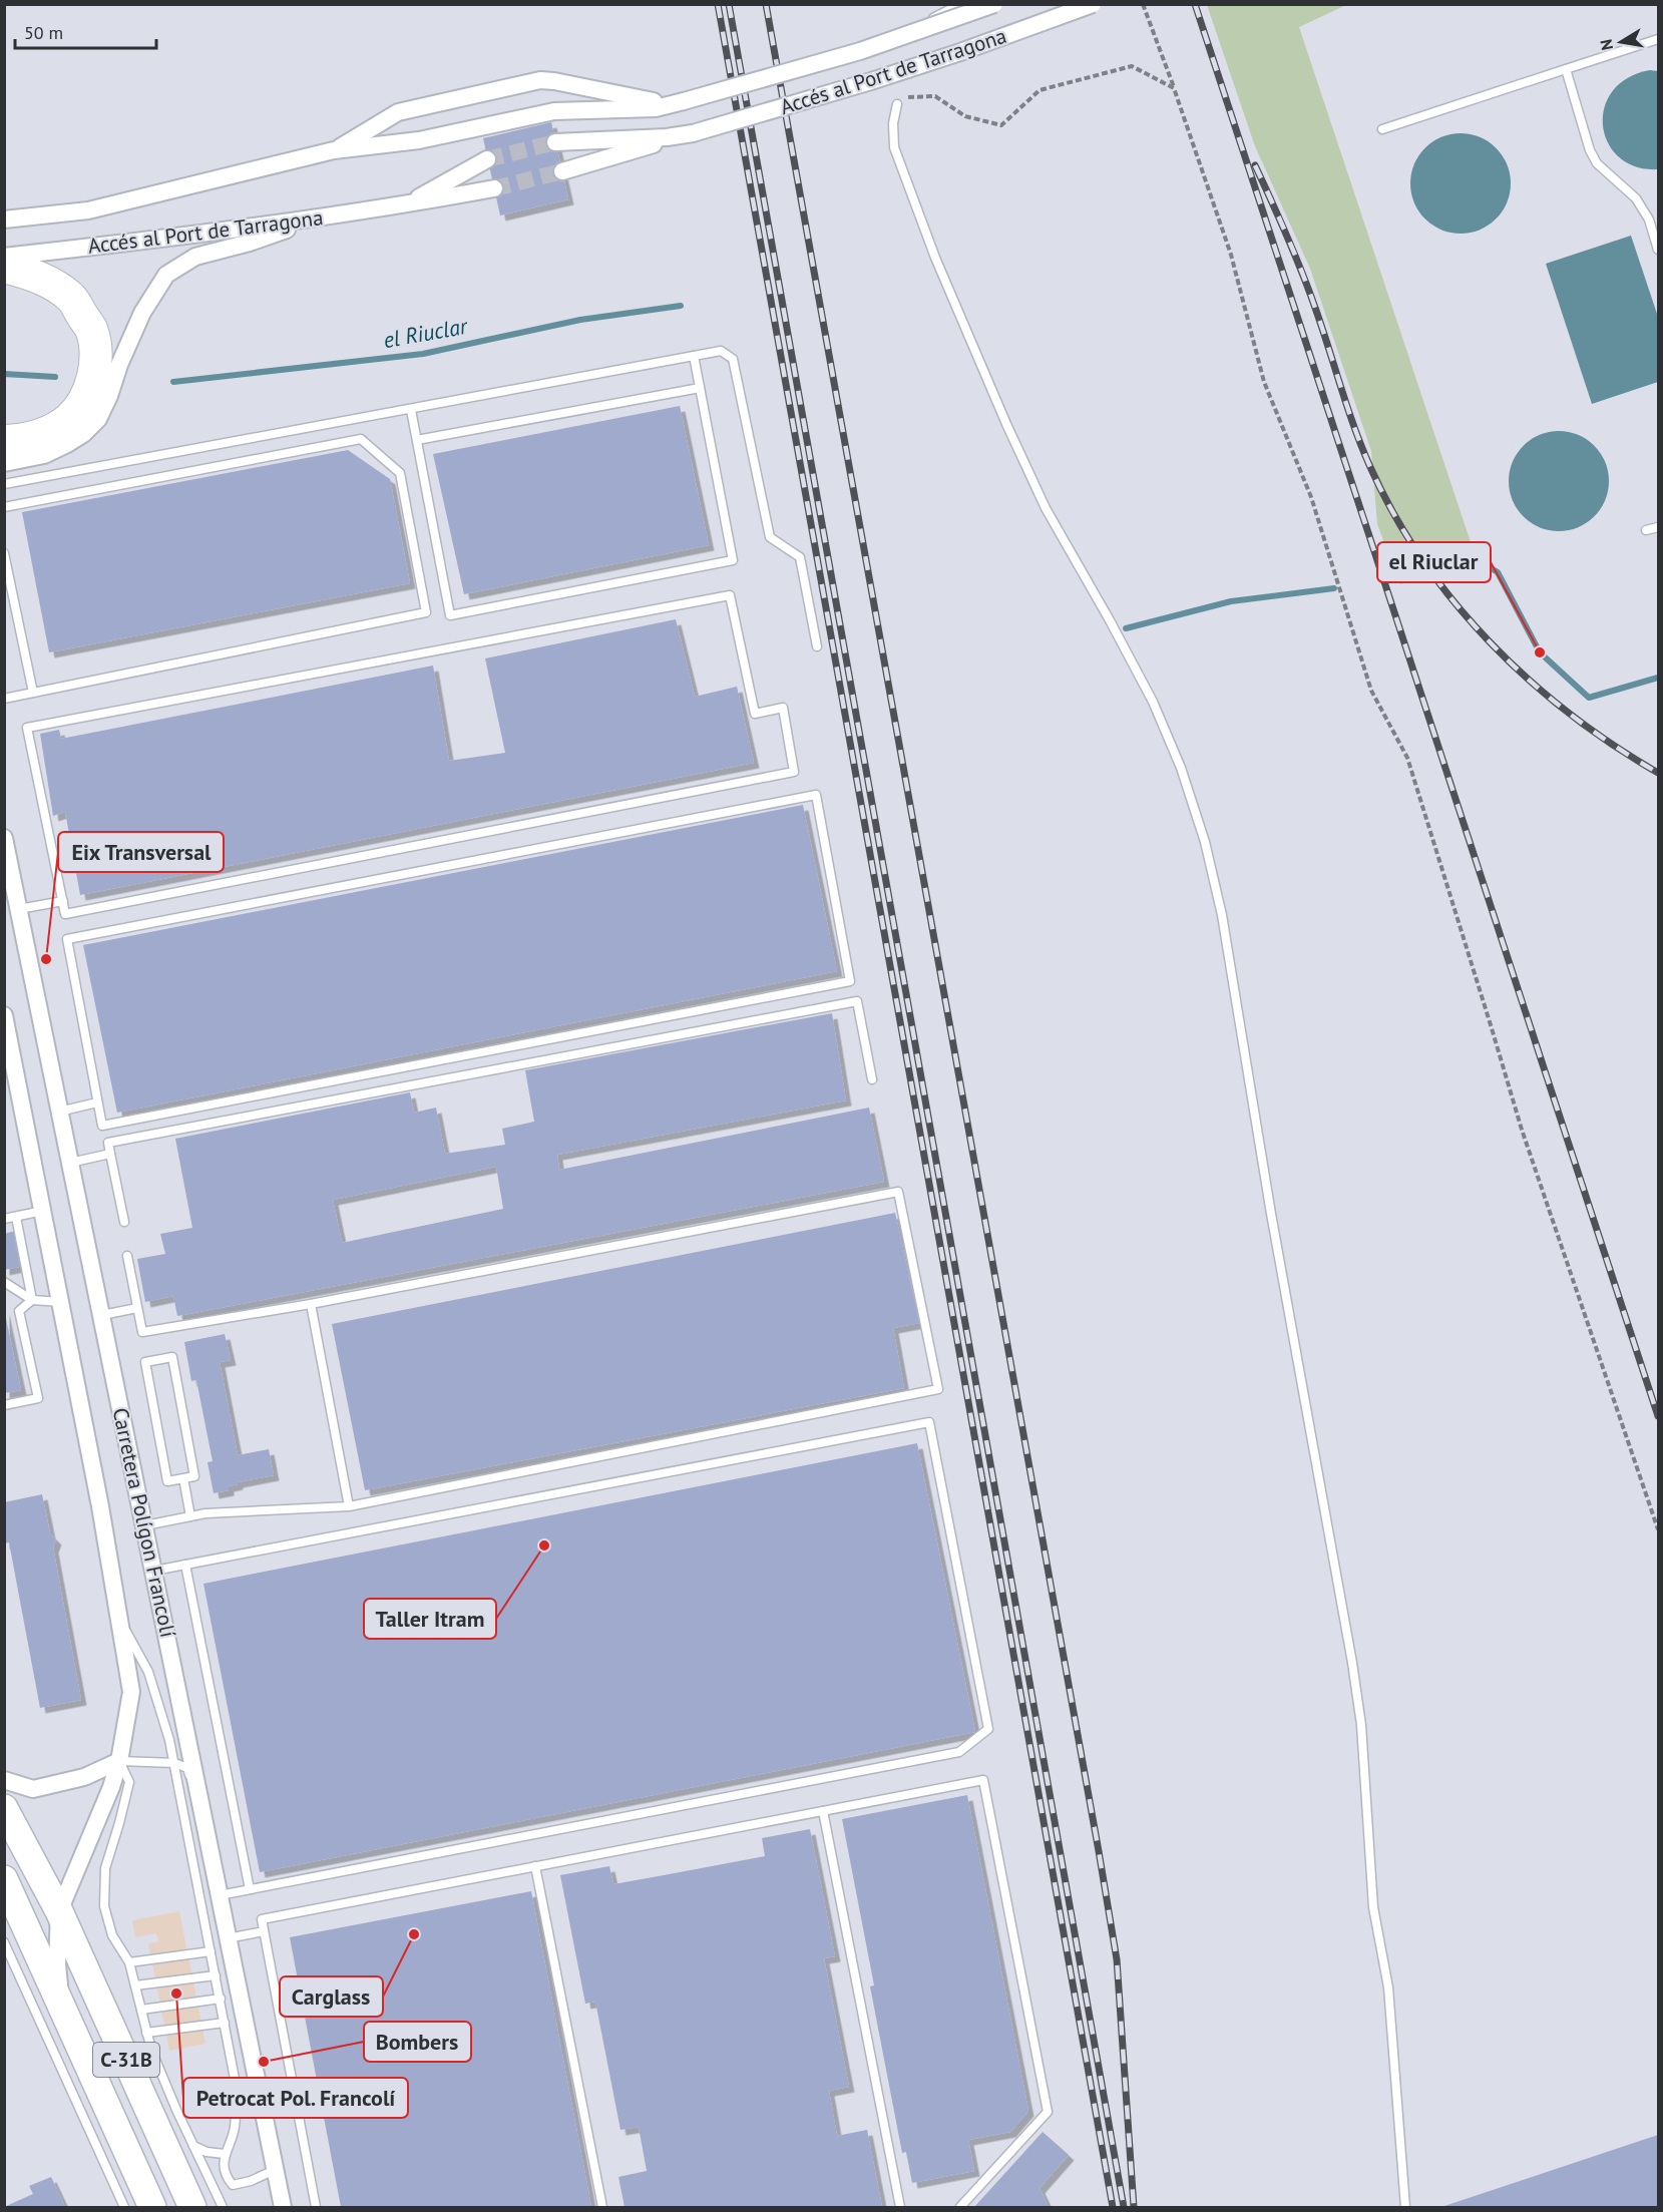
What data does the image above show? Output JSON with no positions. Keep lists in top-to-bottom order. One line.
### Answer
{"streets":{"main road":["C-31B"],"street":["Accés al Port de Tarragona","Carretera Polígon Francolí"]},"crossings":[["Carretera Polígon Francolí","C-31B"]],"water":["el Riuclar"],"places":["el Riuclar","Eix Transversal","Taller Itram","Carglass","Petrocat Pol. Francolí","Bombers"],"scale_bar":"50 m","north":"left"}
